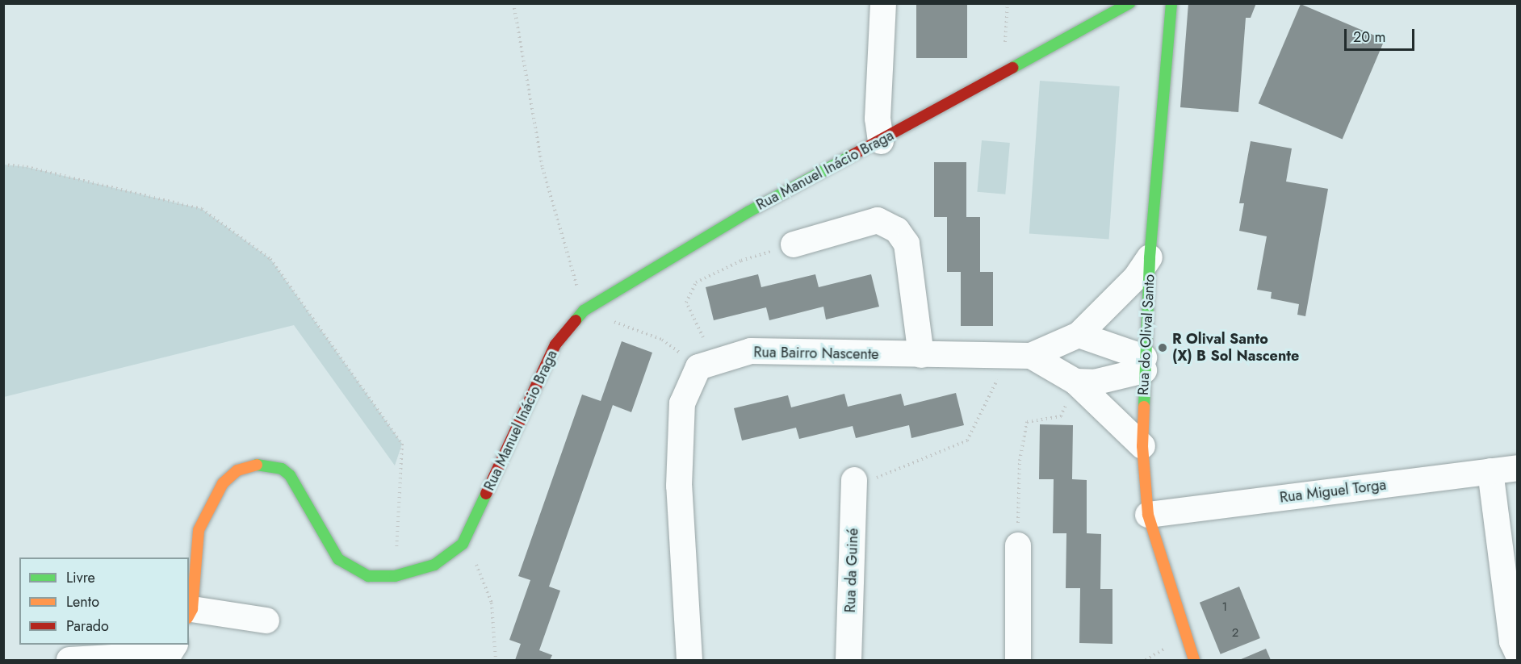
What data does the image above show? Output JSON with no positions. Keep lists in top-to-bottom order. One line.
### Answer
{"streets":{"street":["Rua Manuel Inácio Braga","Rua do Olival Santo","Rua Bairro Nascente","Rua Miguel Torga","Rua da Guiné"]},"crossings":[["Rua do Olival Santo","Rua Bairro Nascente"],["Rua do Olival Santo","Rua Miguel Torga"]],"places":["R Olival Santo (X) B Sol Nascente"],"house_numbers":["1","2"],"legend":["Livre","Lento","Parado"],"scale_bar":"20 m"}
